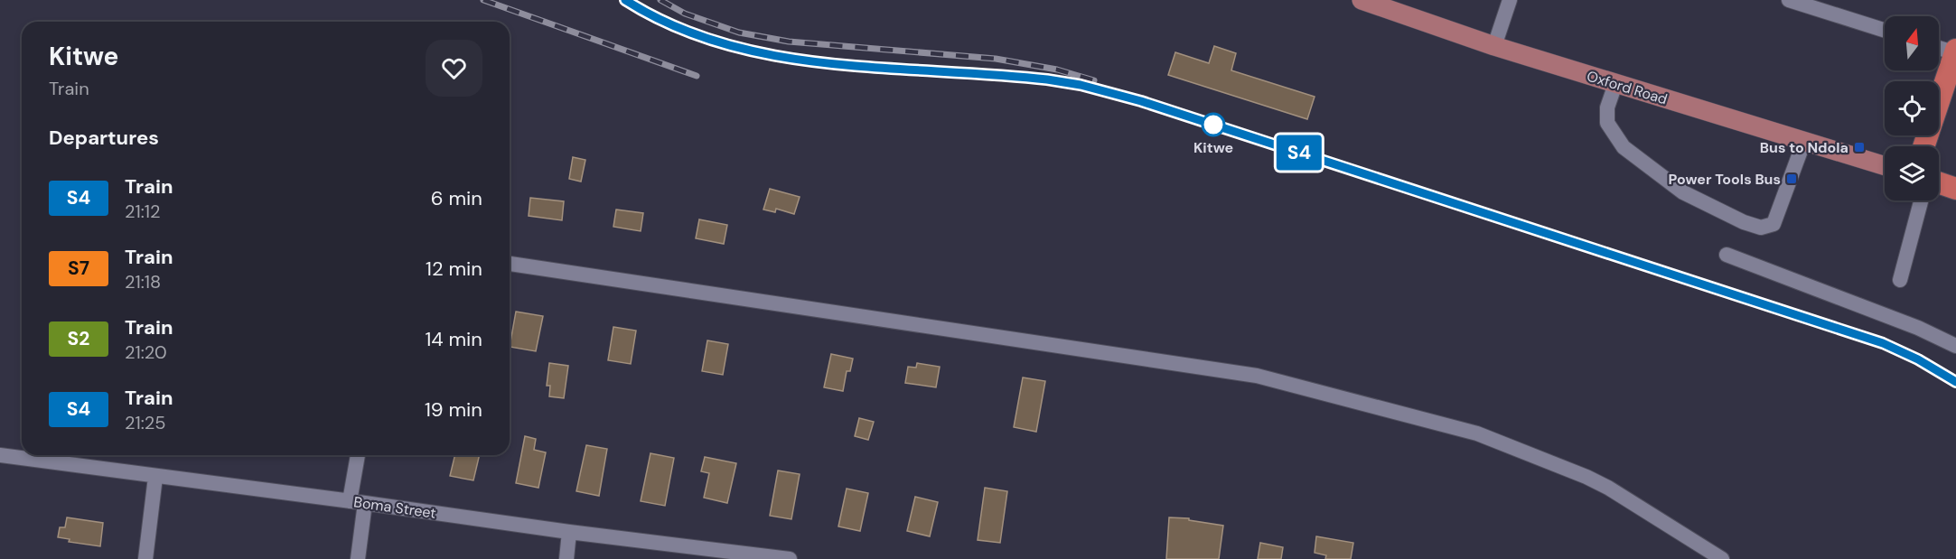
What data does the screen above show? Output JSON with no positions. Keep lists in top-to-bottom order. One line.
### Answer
{"streets":{"main road":["Oxford Road"],"street":["Boma Street"]},"places":{"other":["Kitwe"],"transit":["Bus to Ndola","Power Tools Bus"]},"north":"top","page":{"on_map":"S4","heading":[["Kitwe","Train"],"Departures"],"list":[{"mark":"S4","name":"Train","note":"21:12","value":"6 min"},{"mark":"S7","name":"Train","note":"21:18","value":"12 min"},{"mark":"S2","name":"Train","note":"21:20","value":"14 min"},{"mark":"S4","name":"Train","note":"21:25","value":"19 min"}]}}
